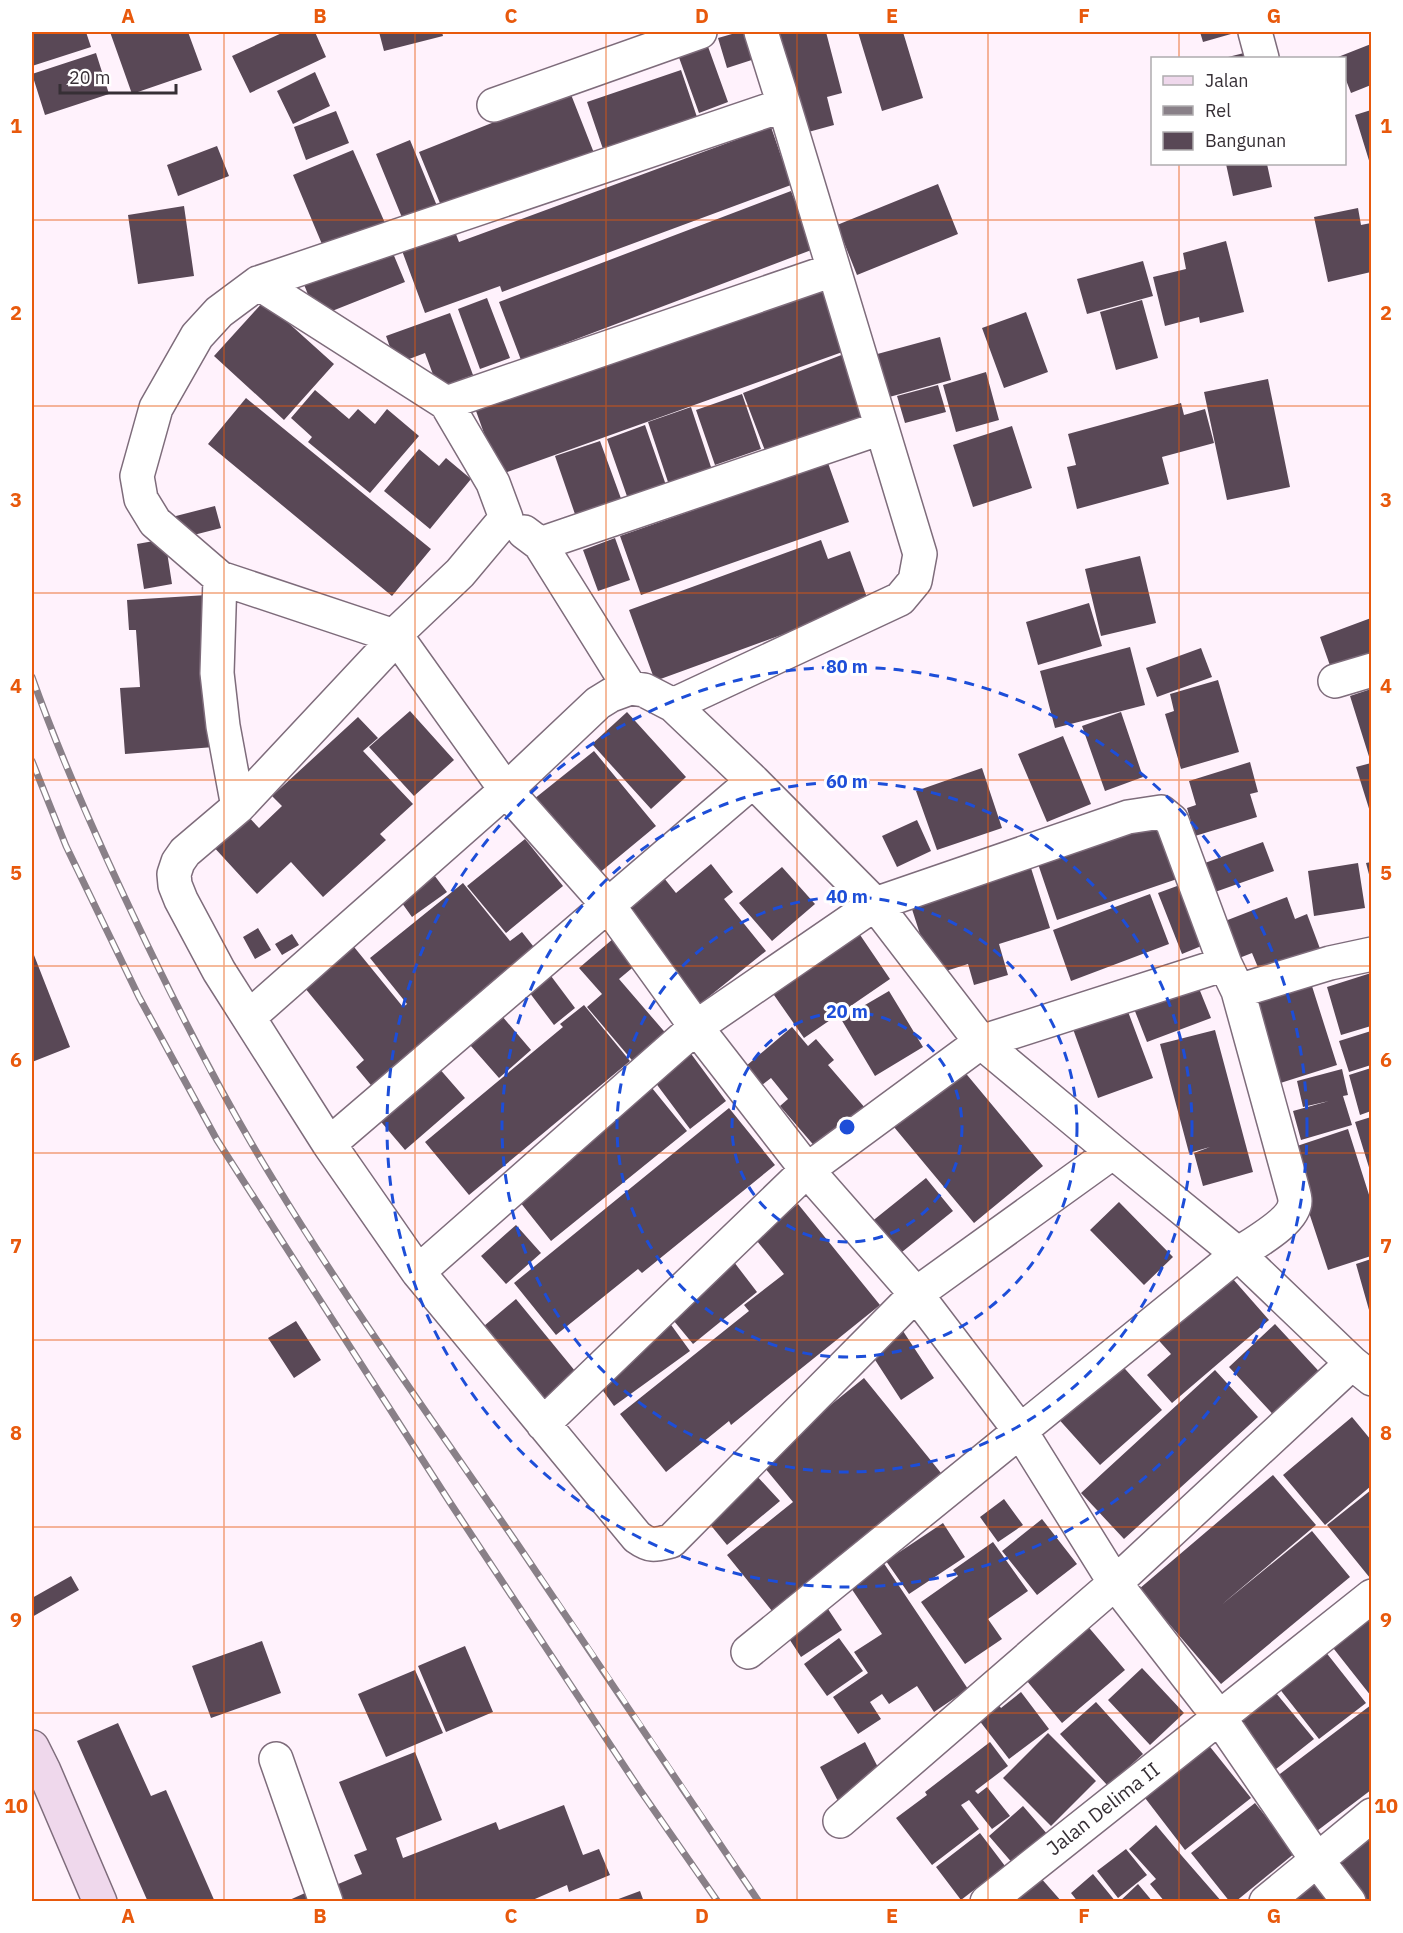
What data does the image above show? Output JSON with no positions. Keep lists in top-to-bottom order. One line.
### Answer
{"streets":{"street":["Jalan Delima II"]},"legend":["Jalan","Rel","Bangunan"],"scale_bar":"20 m","grid":{"columns":["A","B","C","D","E","F","G"],"rows":["1","2","3","4","5","6","7","8","9","10"]},"rings":["80 m","60 m","40 m","20 m"]}
